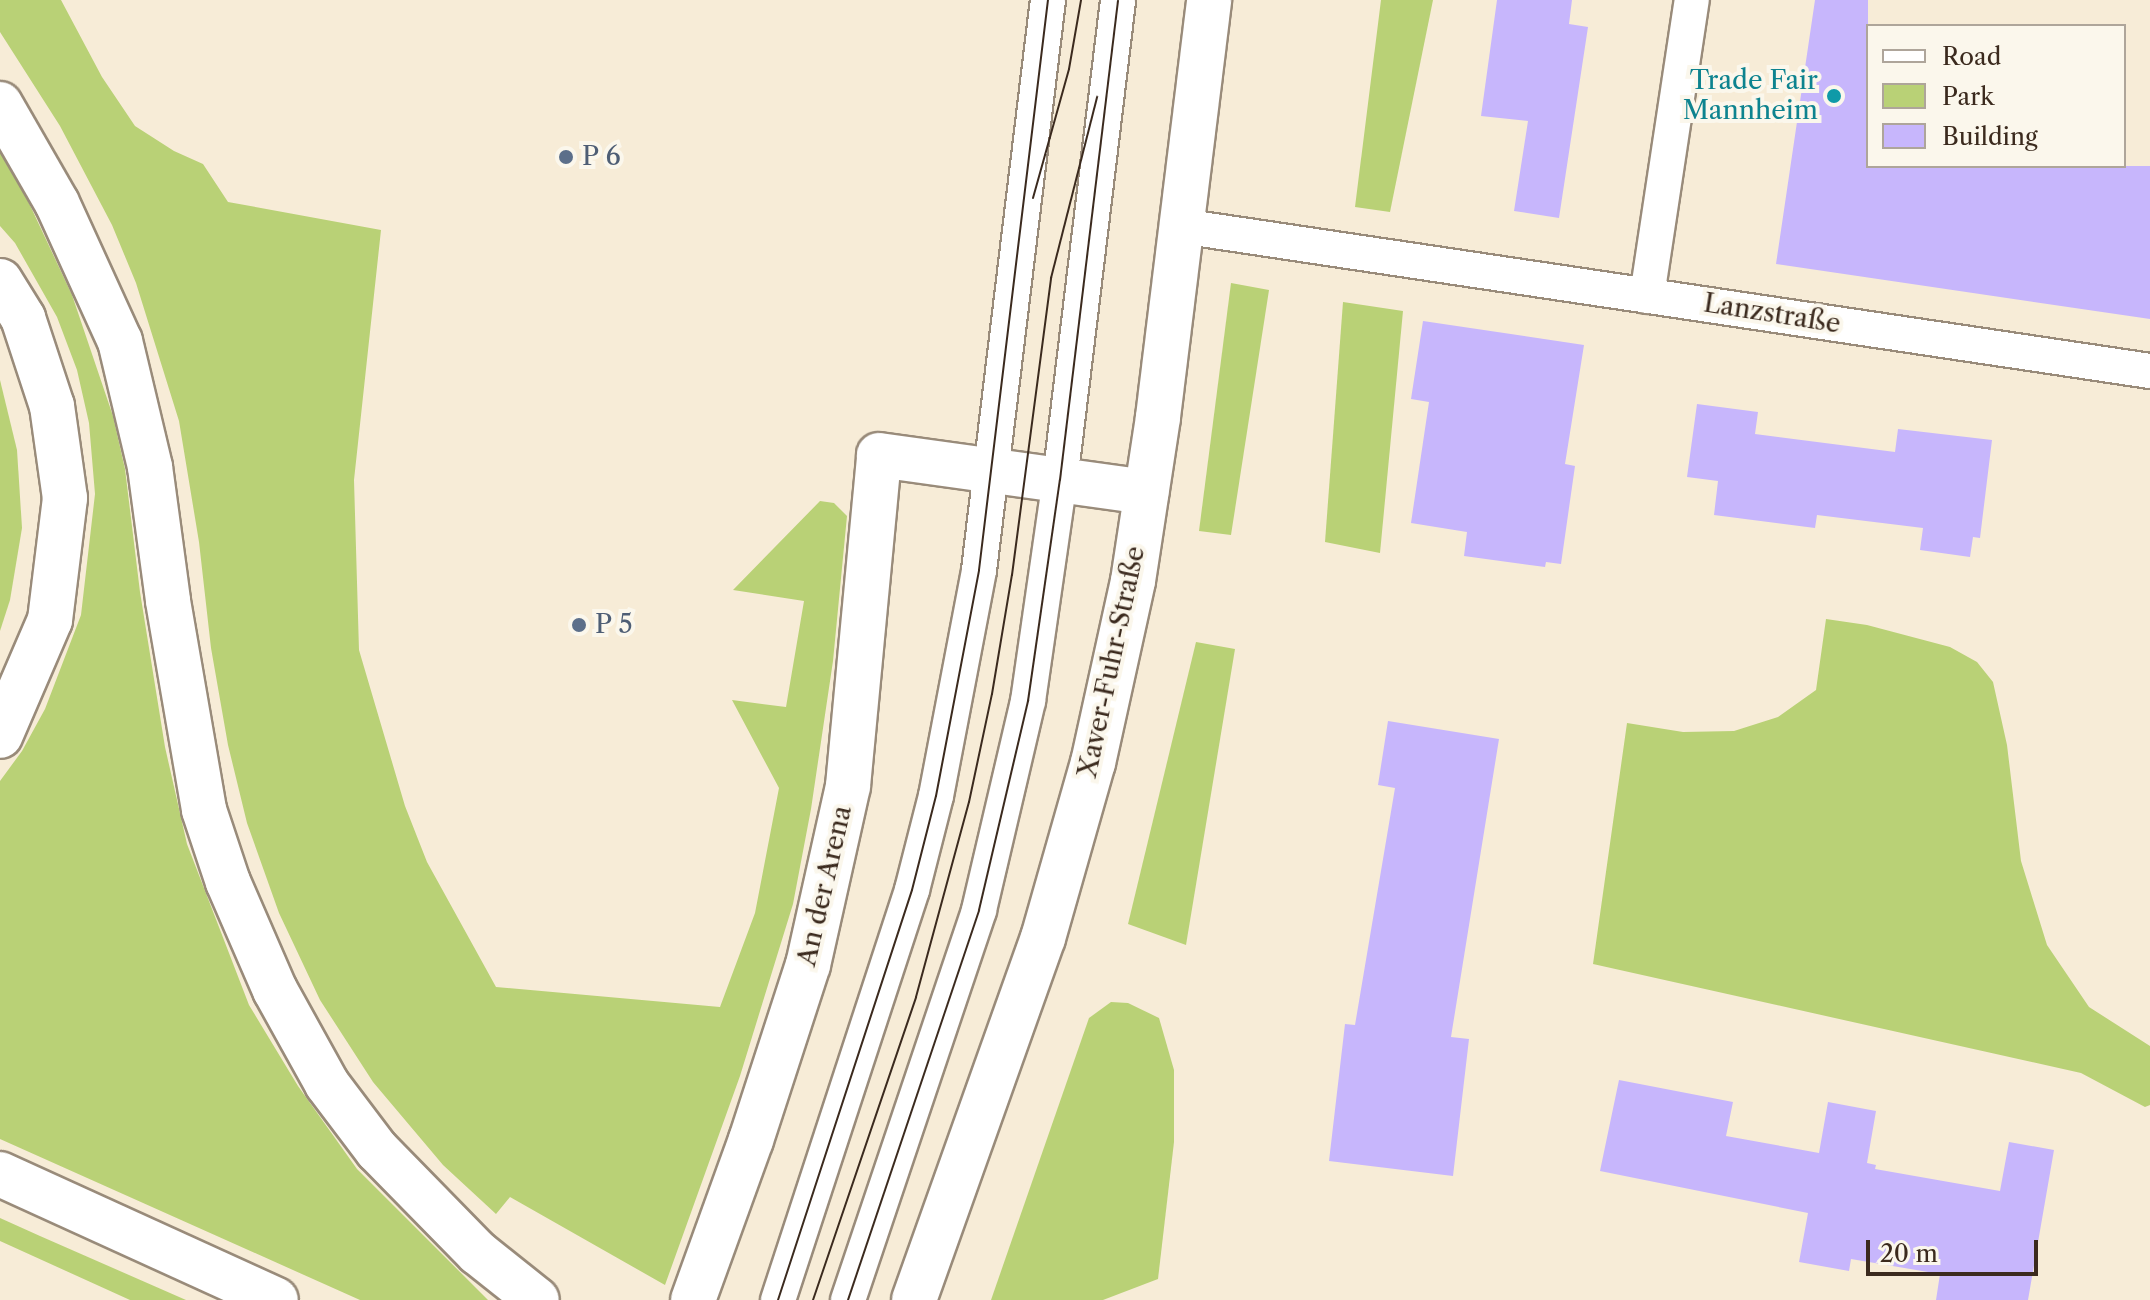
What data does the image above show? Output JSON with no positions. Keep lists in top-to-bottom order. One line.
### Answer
{"streets":{"main road":["Xaver-Fuhr-Straße","An der Arena"],"lane":["Lanzstraße"]},"crossings":[["Lanzstraße","Xaver-Fuhr-Straße"]],"places":["Trade Fair Mannheim","P 6","P 5"],"legend":["Road","Park","Building"],"scale_bar":"20 m"}
